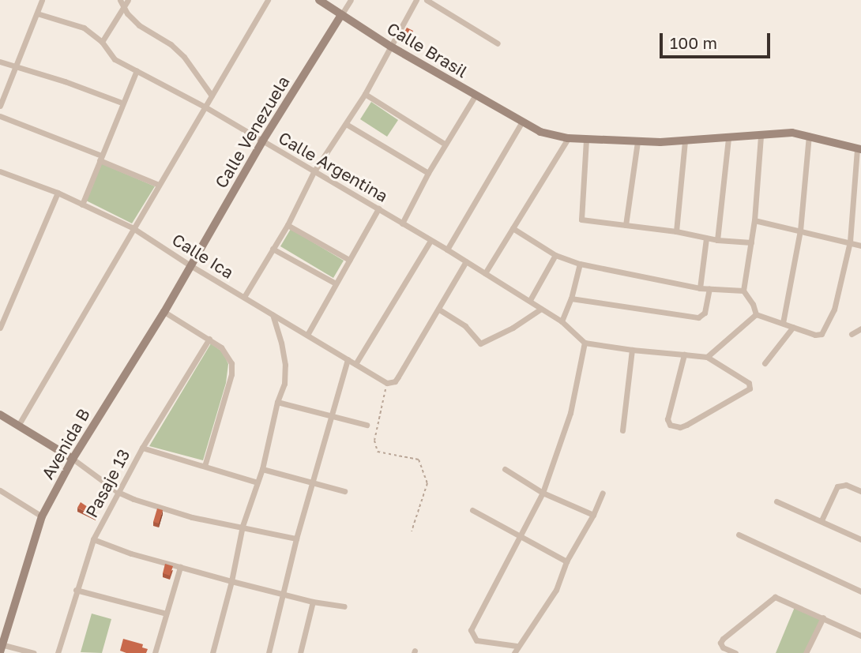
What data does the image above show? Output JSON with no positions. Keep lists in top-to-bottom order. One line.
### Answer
{"streets":{"main road":["Calle Brasil","Calle Venezuela","Avenida B"],"street":["Calle Argentina","Calle Ica","Pasaje 13"]},"crossings":[["Calle Brasil","Calle Venezuela"],["Calle Venezuela","Calle Argentina"],["Calle Venezuela","Calle Ica"],["Calle Venezuela","Avenida B"],["Calle Ica","Avenida B"]],"scale_bar":"100 m"}
